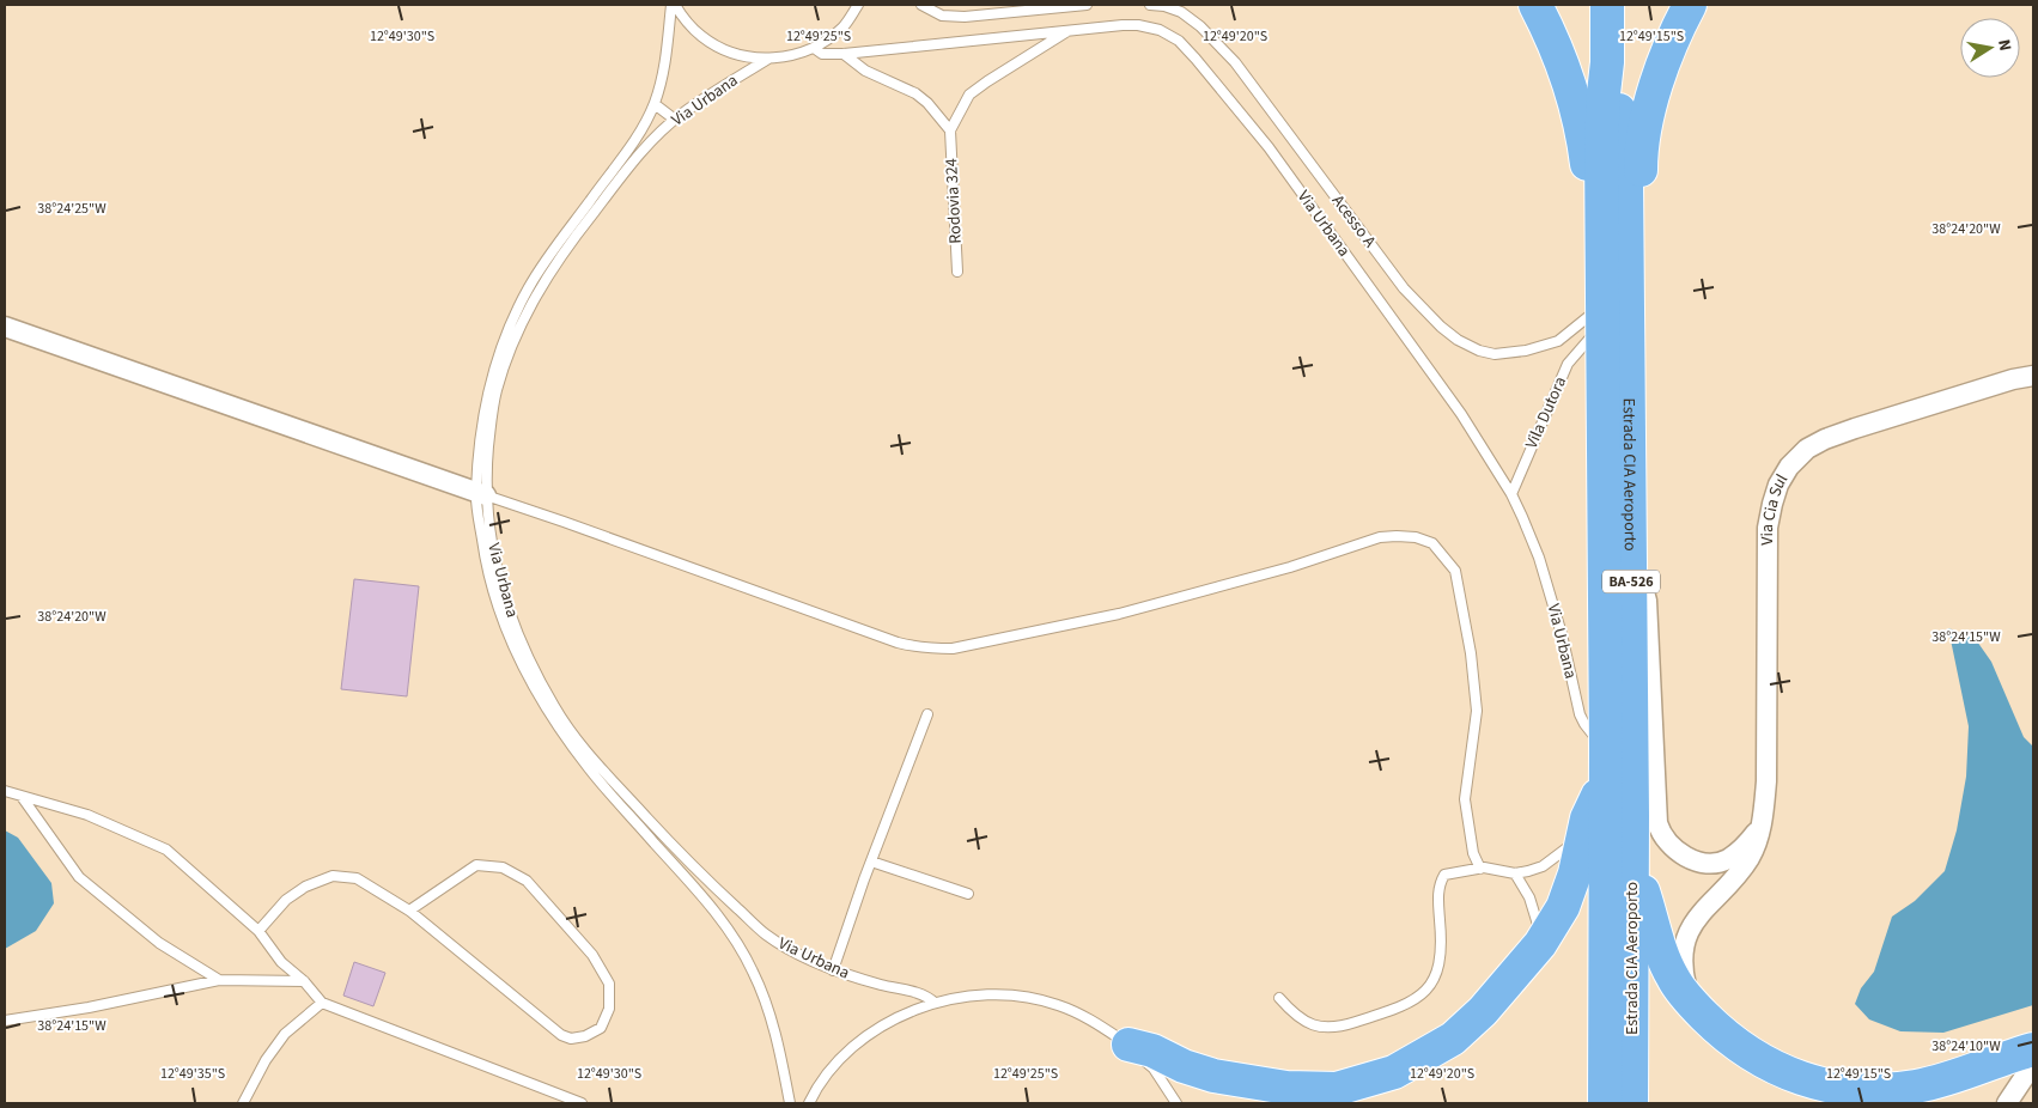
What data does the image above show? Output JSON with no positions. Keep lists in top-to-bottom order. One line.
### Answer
{"streets":{"highway":["Estrada CIA Aeroporto","BA-526"],"street":["Via Cia Sul"],"lane":["Via Urbana","Rodovia 324","Acesso A","Vila Dutora"]},"crossings":[["Via Urbana","Vila Dutora"],["Via Urbana","Estrada CIA Aeroporto"],["Acesso A","Vila Dutora"]],"north":"right","coordinates":["12°49'30\"S","12°49'25\"S","12°49'20\"S","12°49'15\"S","38°24'25\"W","38°24'20\"W","38°24'15\"W","38°24'10\"W","12°49'35\"S"]}
